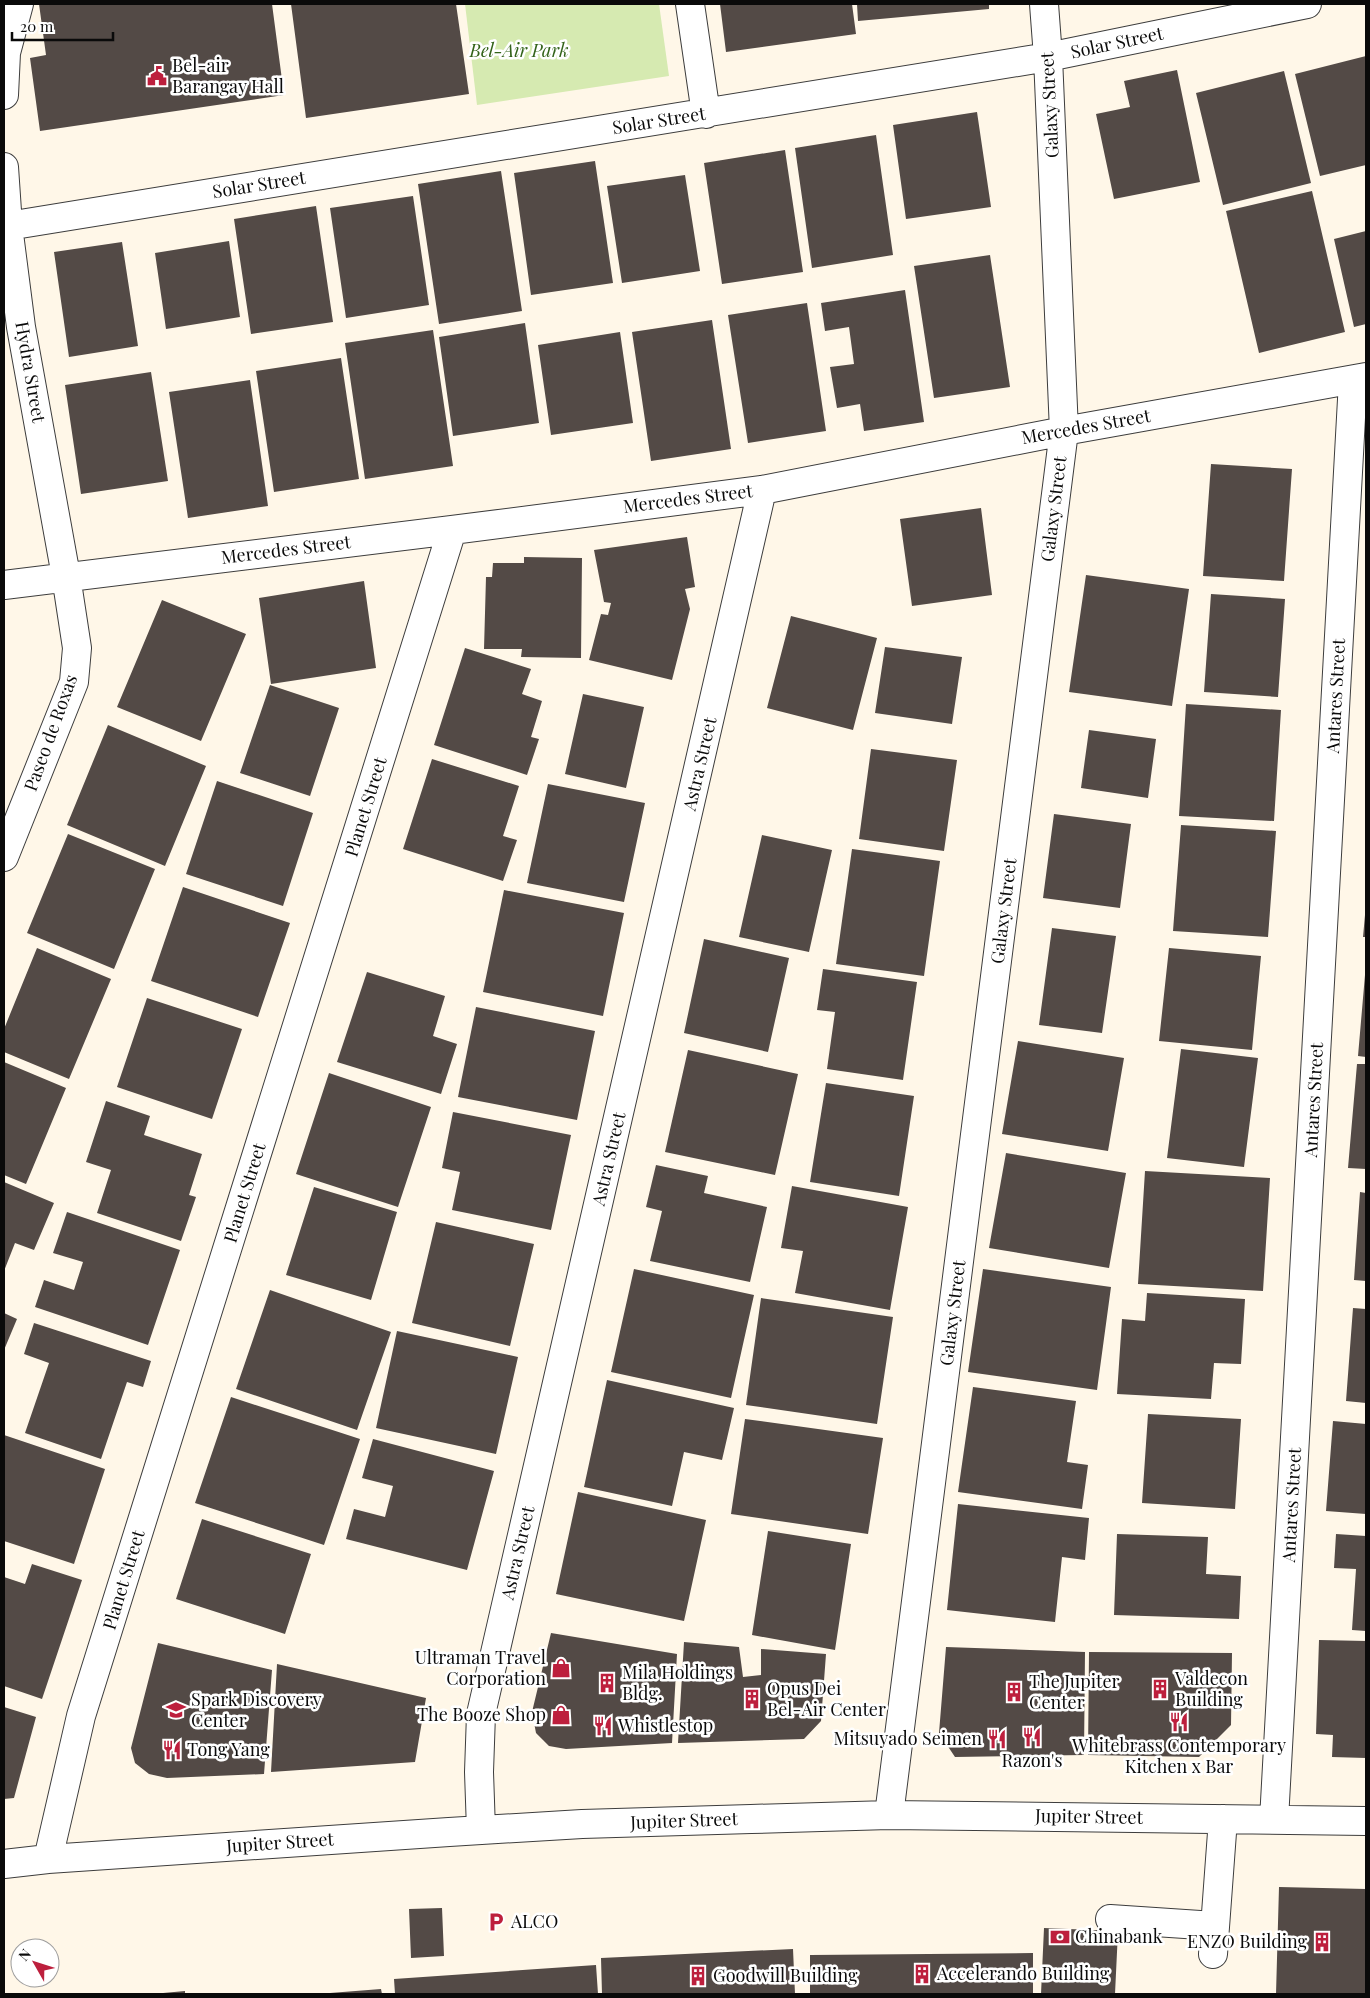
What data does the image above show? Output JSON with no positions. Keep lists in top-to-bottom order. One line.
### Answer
{"streets":{"street":["Solar Street","Galaxy Street","Hydra Street","Mercedes Street","Antares Street","Paseo de Roxas","Astra Street","Planet Street","Jupiter Street"]},"crossings":[["Solar Street","Galaxy Street"],["Solar Street","Hydra Street"],["Galaxy Street","Mercedes Street"],["Galaxy Street","Jupiter Street"],["Hydra Street","Mercedes Street"],["Hydra Street","Paseo de Roxas"],["Mercedes Street","Antares Street"],["Mercedes Street","Paseo de Roxas"],["Mercedes Street","Astra Street"],["Mercedes Street","Planet Street"],["Antares Street","Jupiter Street"],["Astra Street","Jupiter Street"],["Planet Street","Jupiter Street"]],"parks":["Bel-Air Park"],"places":{"public building":["Bel-air Barangay Hall"],"shop":["Ultraman Travel Corporation","The Booze Shop"],"building":["Mila Holdings Bldg.","Valdecon Building","The Jupiter Center","Opus Dei Bel-Air Center","ENZO Building","Accelerando Building","Goodwill Building"],"school or university":["Spark Discovery Center"],"restaurant":["Whitebrass Contemporary Kitchen x Bar","Whistlestop","Razon's","Mitsuyado Seimen","Tong Yang"],"parking":["ALCO"],"bank":["Chinabank"]},"scale_bar":"20 m","north":"top left"}
